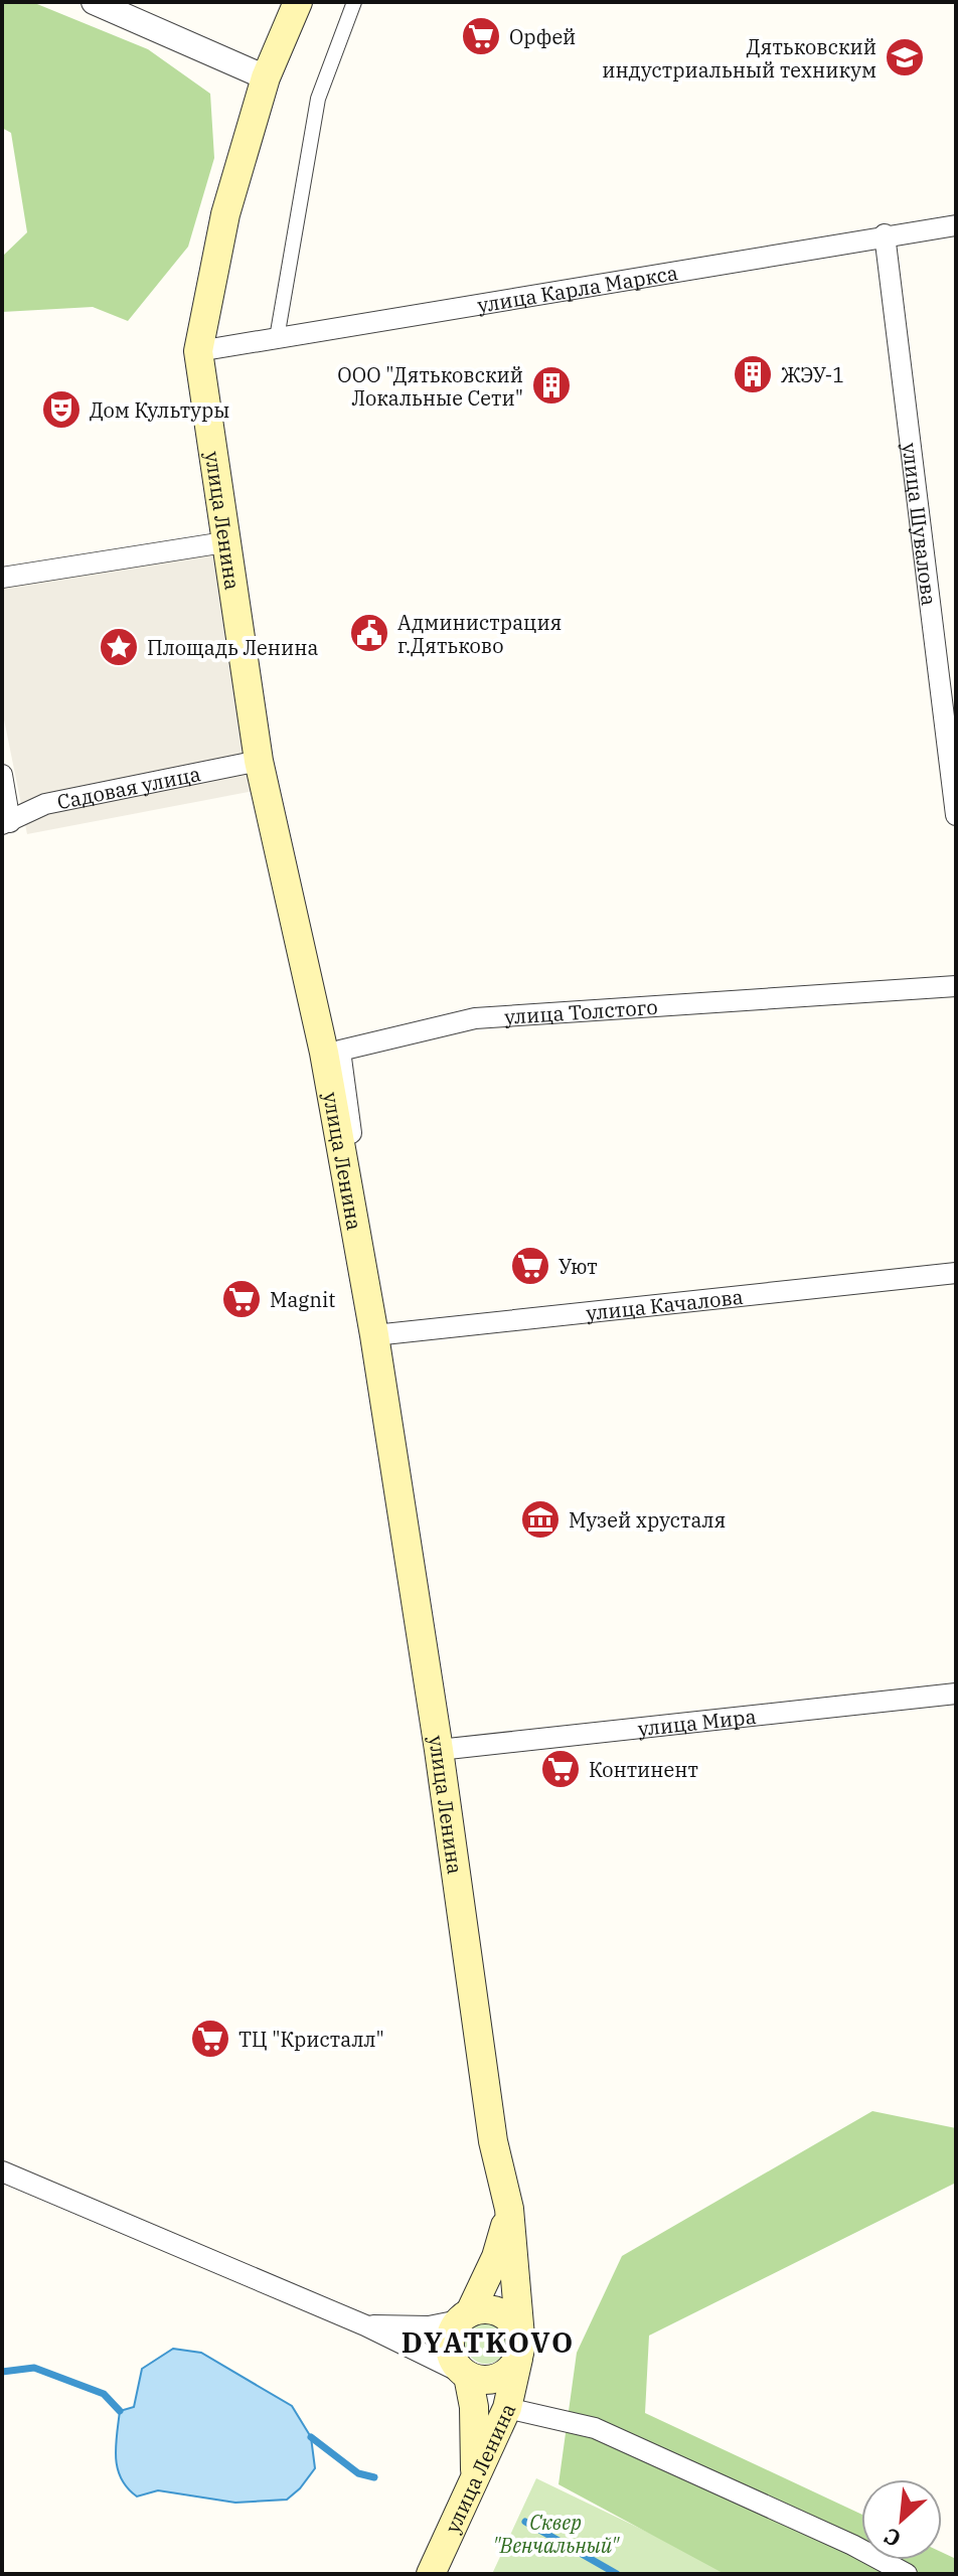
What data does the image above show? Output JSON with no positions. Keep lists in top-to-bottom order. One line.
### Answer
{"streets":{"main road":["улица Ленина"],"street":["улица Карла Маркса","улица Шувалова","Садовая улица","улица Толстого","улица Качалова","улица Мира"]},"crossings":[["улица Карла Маркса","улица Ленина"],["улица Карла Маркса","улица Шувалова"],["улица Ленина","Садовая улица"],["улица Ленина","улица Толстого"],["улица Ленина","улица Качалова"],["улица Ленина","улица Мира"]],"districts":["DYATKOVO"],"parks":["Сквер \"Венчальный\""],"places":{"supermarket":["Орфей","Уют","Magnit","Континент","ТЦ \"Кристалл\""],"school or university":["Дятьковский индустриальный техникум"],"building":["ЖЭУ-1","ООО \"Дятьковский Локальные Сети\""],"theatre":["Дом Культуры"],"public building":["Администрация г.Дятьково"],"place":["Площадь Ленина"],"museum":["Музей хрусталя"]},"north":"bottom left"}
